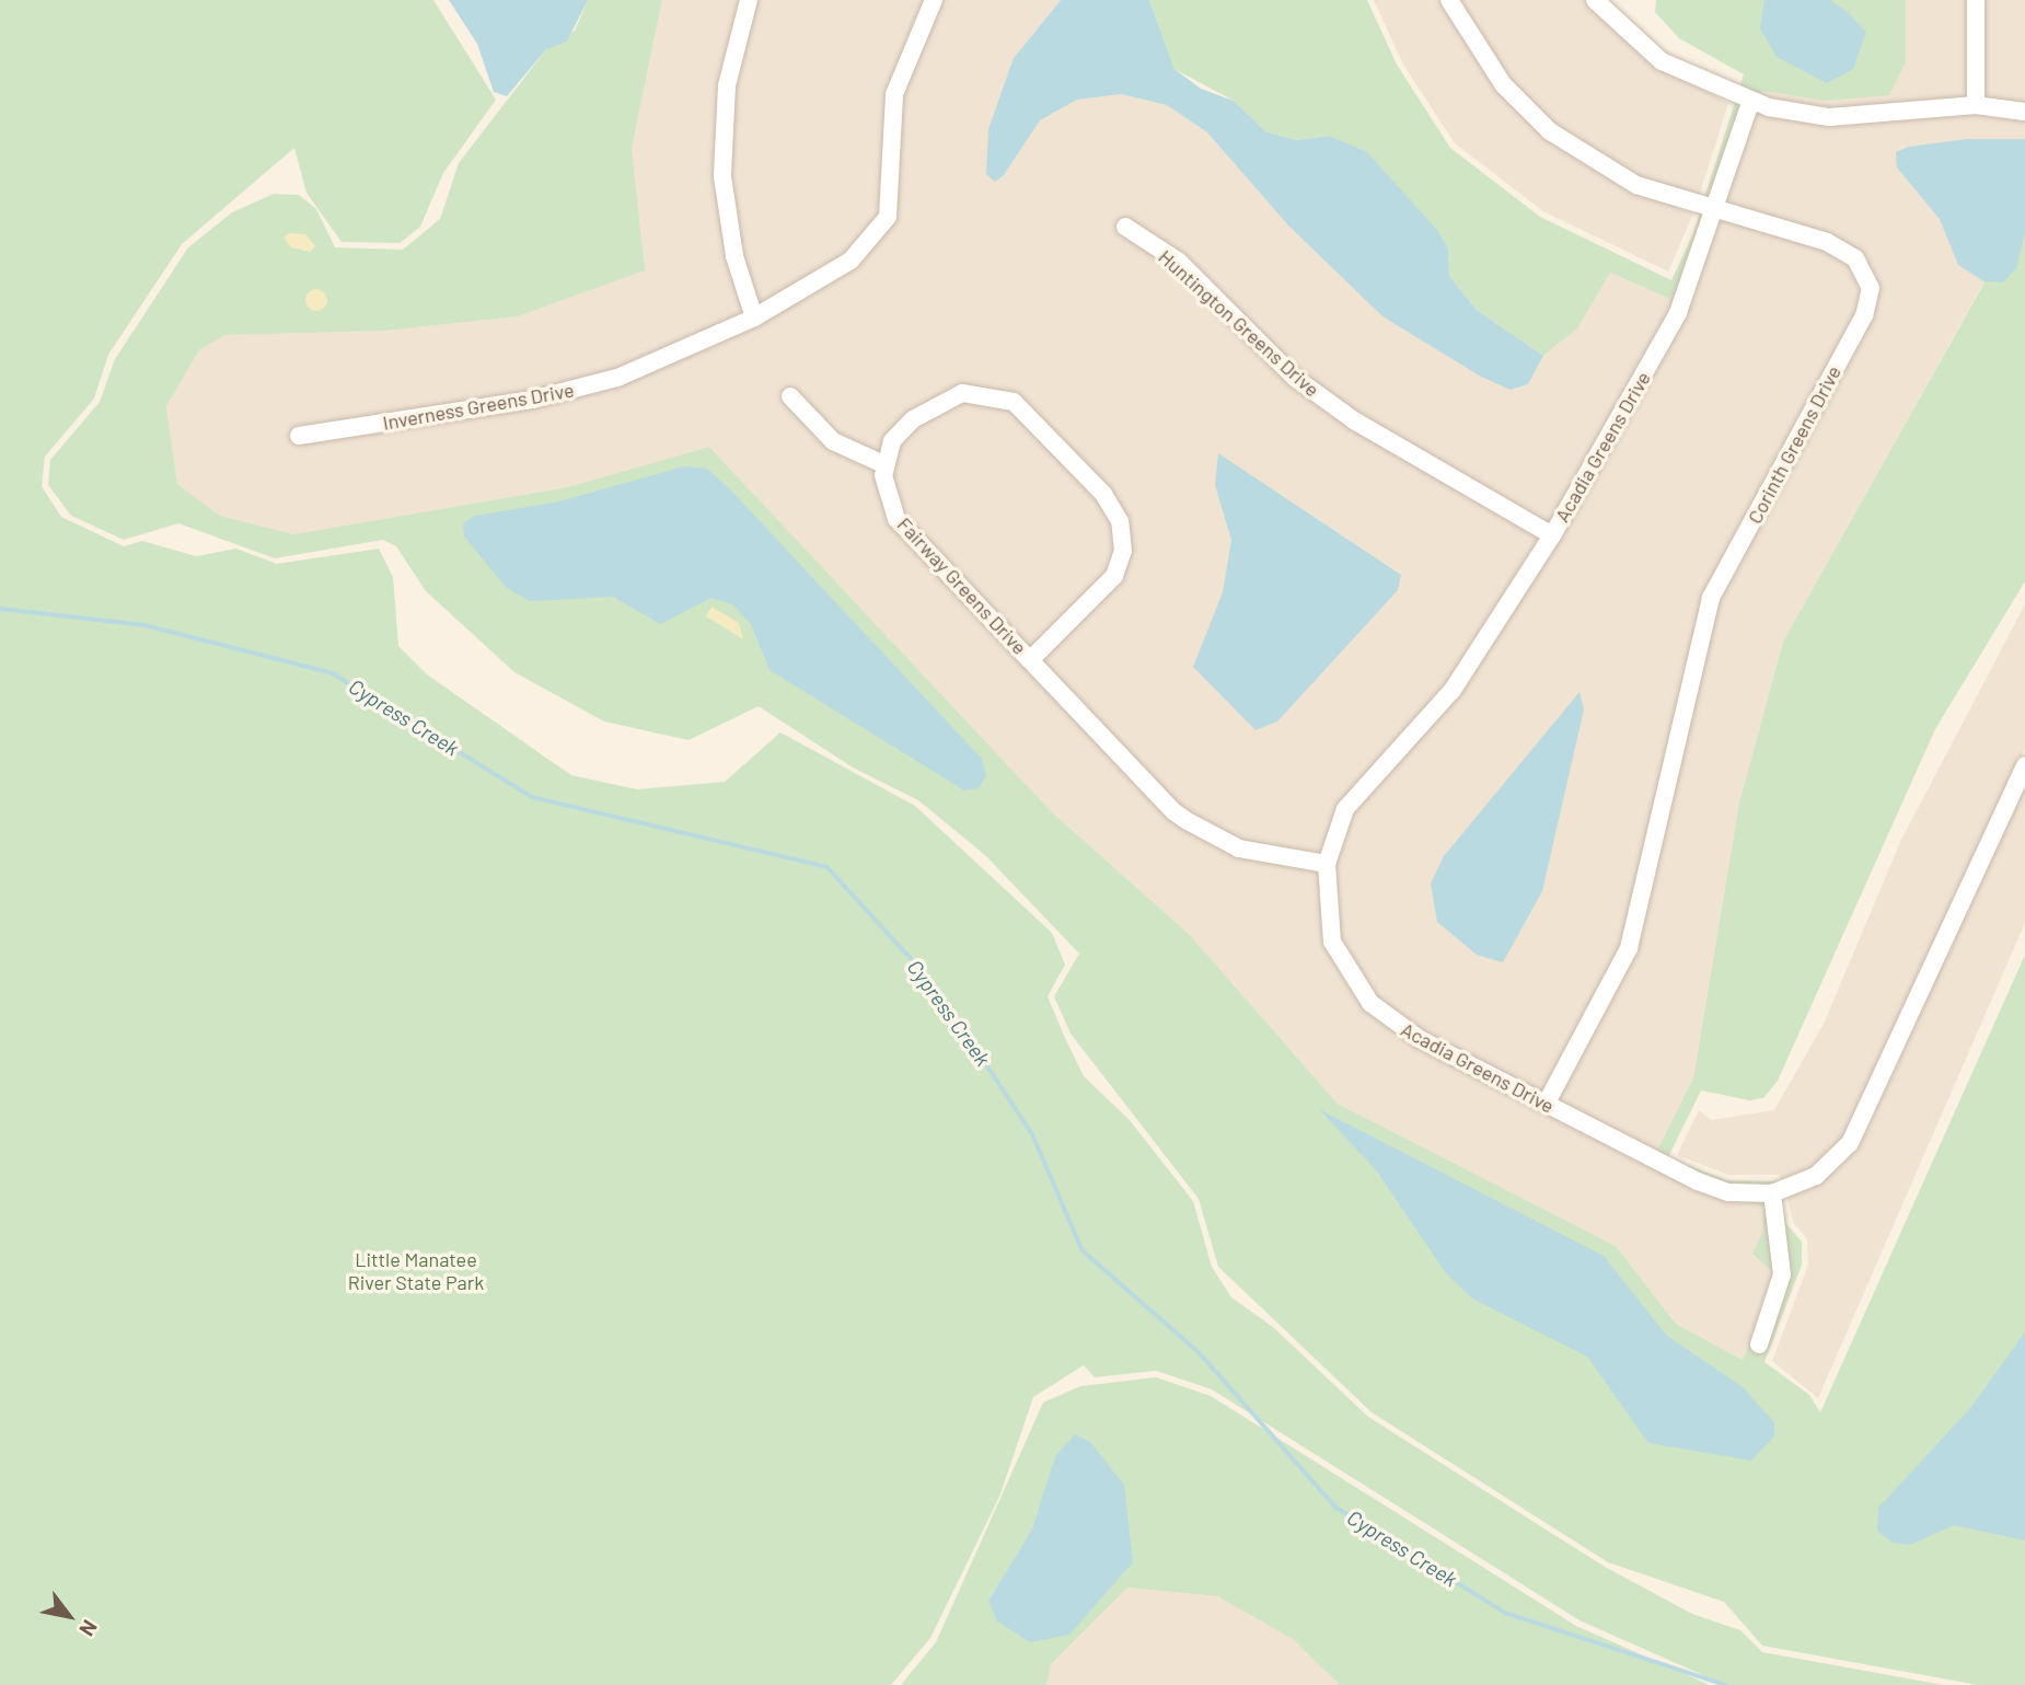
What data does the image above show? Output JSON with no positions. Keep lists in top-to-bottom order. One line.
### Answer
{"streets":{"street":["Huntington Greens Drive","Inverness Greens Drive","Corinth Greens Drive","Acadia Greens Drive","Fairway Greens Drive"]},"crossings":[["Huntington Greens Drive","Acadia Greens Drive"],["Corinth Greens Drive","Acadia Greens Drive"],["Acadia Greens Drive","Fairway Greens Drive"]],"water":["Cypress Creek"],"parks":["Little Manatee River State Park"],"north":"bottom right"}
